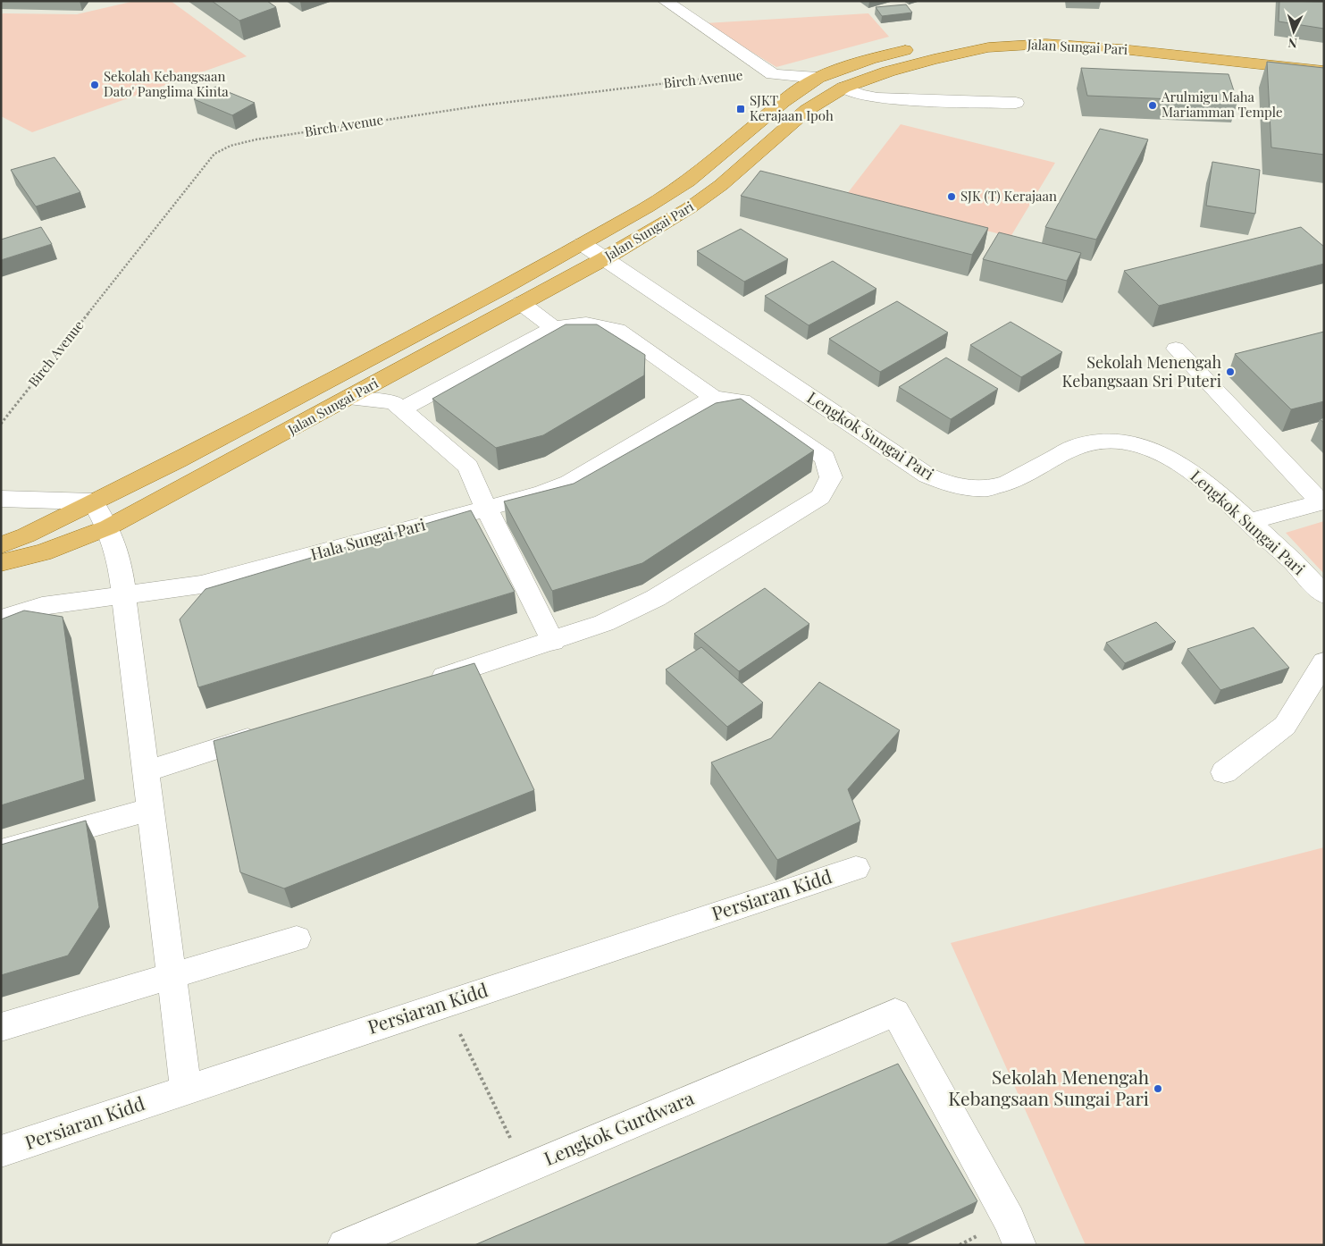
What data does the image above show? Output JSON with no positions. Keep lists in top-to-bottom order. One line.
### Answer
{"streets":{"main road":["Jalan Sungai Pari"],"street":["Lengkok Sungai Pari","Hala Sungai Pari","Persiaran Kidd","Lengkok Gurdwara"],"path":["Birch Avenue"]},"crossings":[["Jalan Sungai Pari","Lengkok Sungai Pari"]],"places":{"other":["Sekolah Kebangsaan Dato' Panglima Kinta","Arulmigu Maha Mariamman Temple","SJK (T) Kerajaan","Sekolah Menengah Kebangsaan Sri Puteri","Sekolah Menengah Kebangsaan Sungai Pari"],"transit":["SJKT Kerajaan Ipoh"]},"north":"bottom"}
